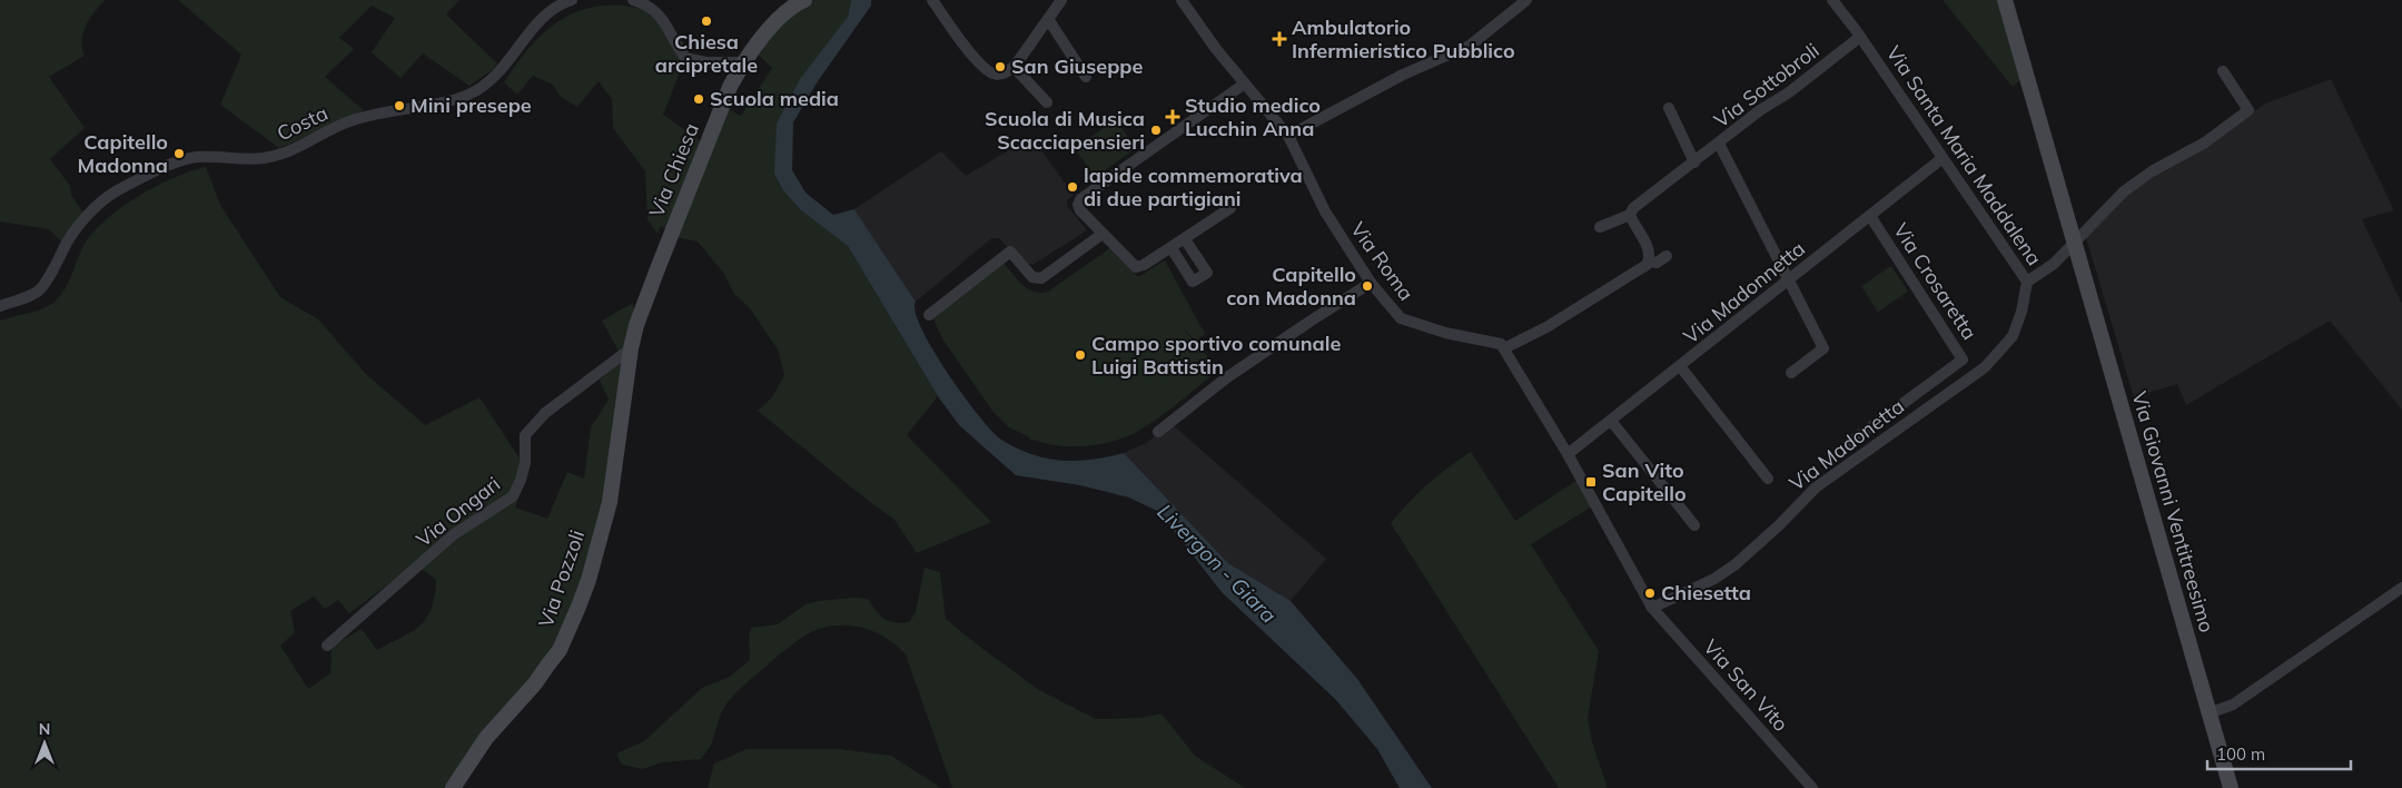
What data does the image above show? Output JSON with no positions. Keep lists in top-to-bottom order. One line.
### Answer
{"streets":{"main road":["Via Chiesa","Via Giovanni Ventitreesimo","Via Pozzoli"],"street":["Via Sottobroli","Costa","Via Santa Maria Maddalena","Via Roma","Via Crosaretta","Via Madonnetta","Via Madonetta","Via Ongari","Via San Vito"]},"crossings":[["Via Sottobroli","Via Santa Maria Maddalena"],["Via Santa Maria Maddalena","Via Madonnetta"],["Via Santa Maria Maddalena","Via Madonetta"],["Via Santa Maria Maddalena","Via Giovanni Ventitreesimo"],["Via Chiesa","Via Ongari"],["Via Chiesa","Via Pozzoli"],["Via Crosaretta","Via Madonnetta"],["Via Madonetta","Via San Vito"],["Via Ongari","Via Pozzoli"]],"water":["Livergon - Giara"],"places":{"other":["Chiesa arcipretale","San Giuseppe","Scuola media","Mini presepe","Scuola di Musica Scacciapensieri","Capitello Madonna","lapide commemorativa di due partigiani","Capitello con Madonna","Campo sportivo comunale Luigi Battistin","Chiesetta"],"health":["Ambulatorio Infermieristico Pubblico","Studio medico Lucchin Anna"],"transit":["San Vito Capitello"]},"scale_bar":"100 m","north":"top"}
